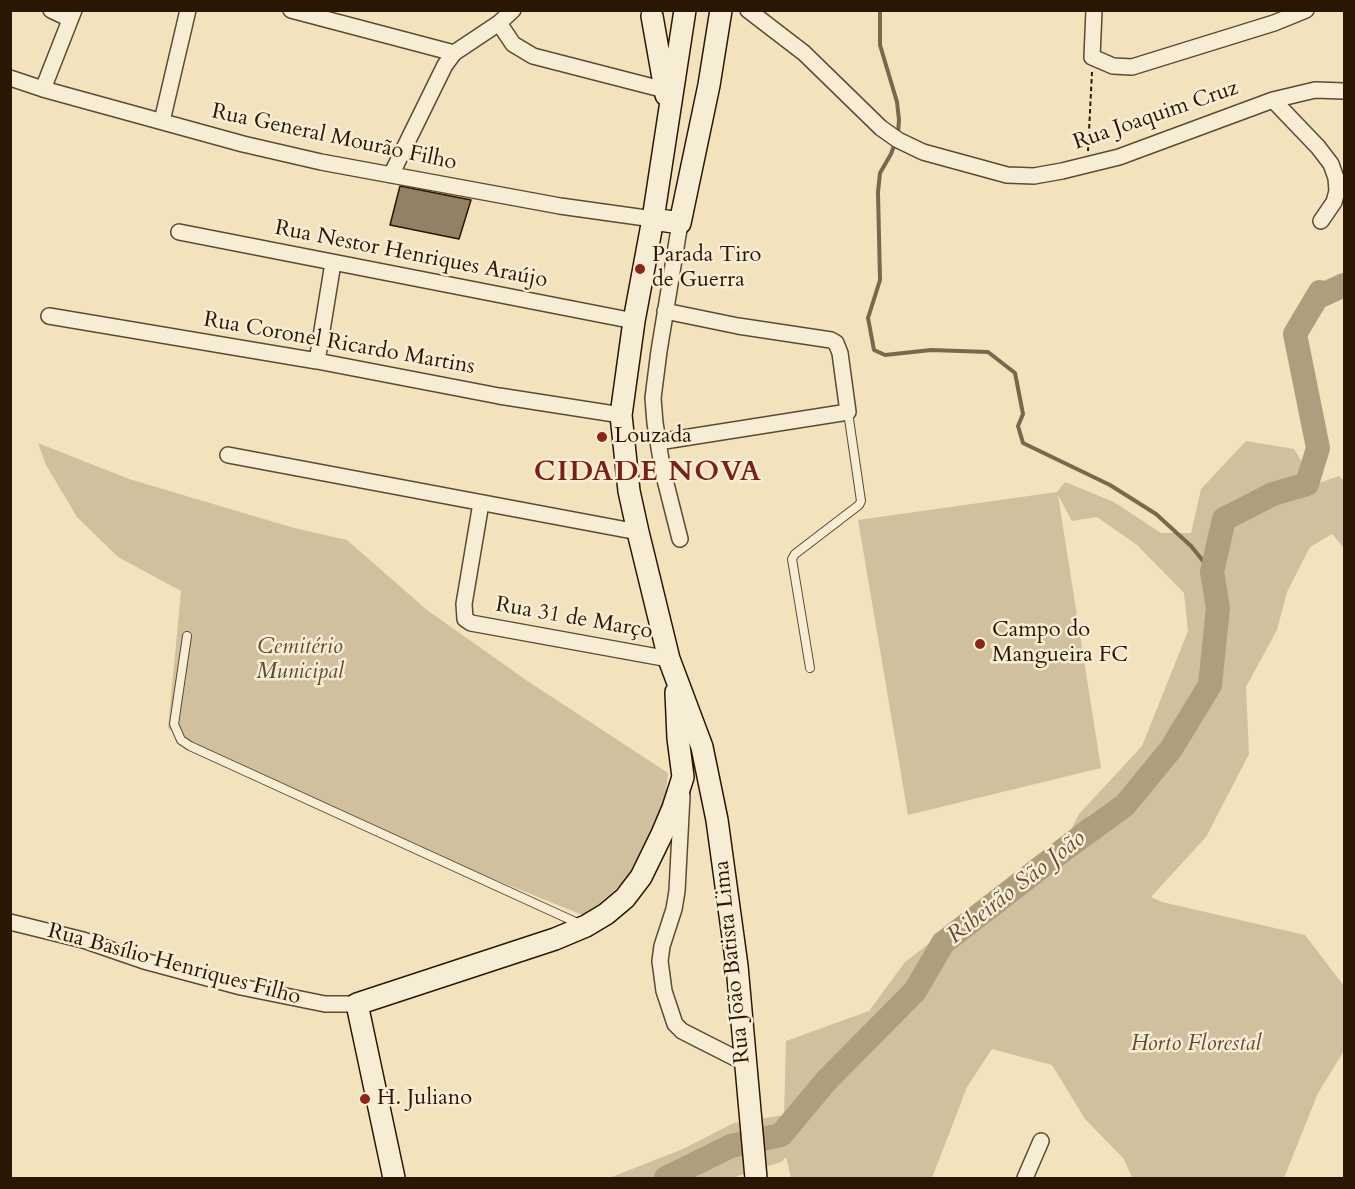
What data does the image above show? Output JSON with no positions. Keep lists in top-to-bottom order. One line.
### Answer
{"streets":{"main road":["Rua João Batista Lima","Rua Basílio Henriques Filho"],"street":["Rua Joaquim Cruz","Rua General Mourão Filho","Rua Nestor Henriques Araújo","Rua Coronel Ricardo Martins","Rua 31 de Março"]},"crossings":[["Rua João Batista Lima","Rua Basílio Henriques Filho"]],"districts":["CIDADE NOVA"],"water":["Ribeirão São João"],"parks":["Cemitério Municipal","Horto Florestal"],"places":["Parada Tiro de Guerra","Louzada","Campo do Mangueira FC","H. Juliano"]}
